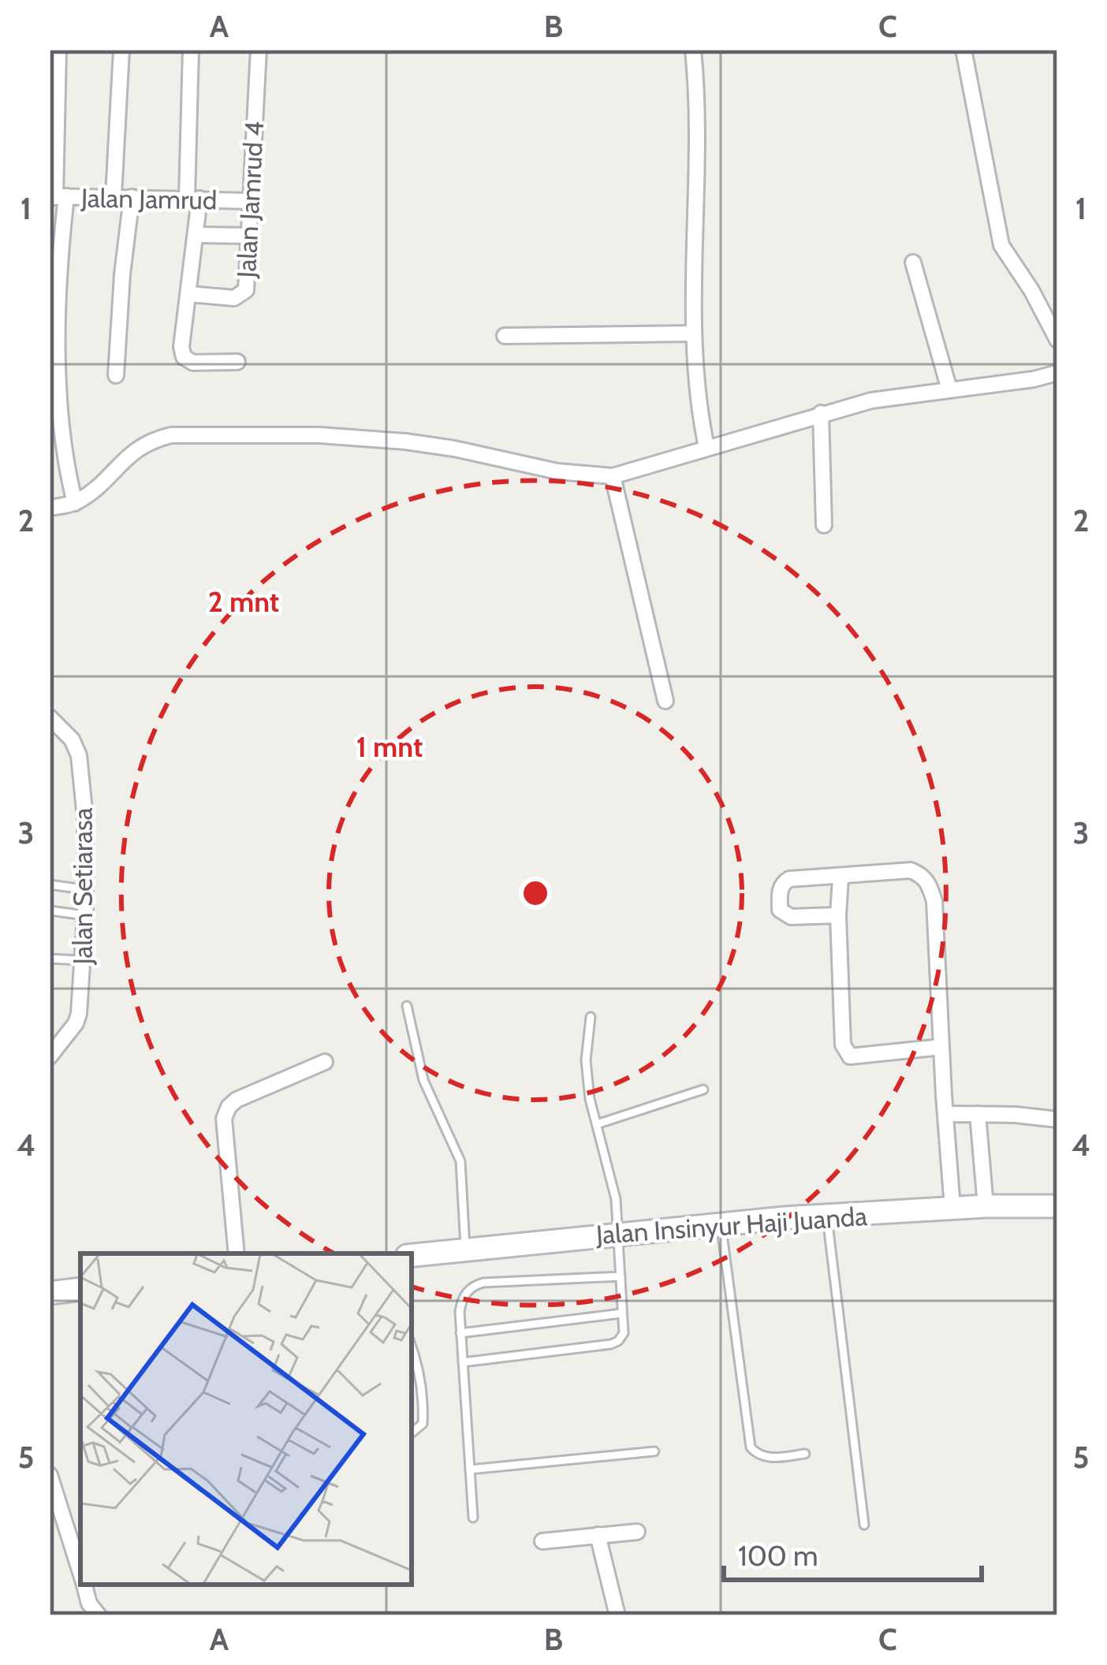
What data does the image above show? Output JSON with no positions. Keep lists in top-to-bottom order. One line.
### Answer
{"streets":{"main road":["Jalan Insinyur Haji Juanda"],"street":["Jalan Jamrud","Jalan Jamrud 4","Jalan Setiarasa"]},"crossings":[["Jalan Jamrud","Jalan Jamrud 4"]],"scale_bar":"100 m","grid":{"columns":["A","B","C"],"rows":["1","2","3","4","5"]},"rings":["2 mnt","1 mnt"]}
